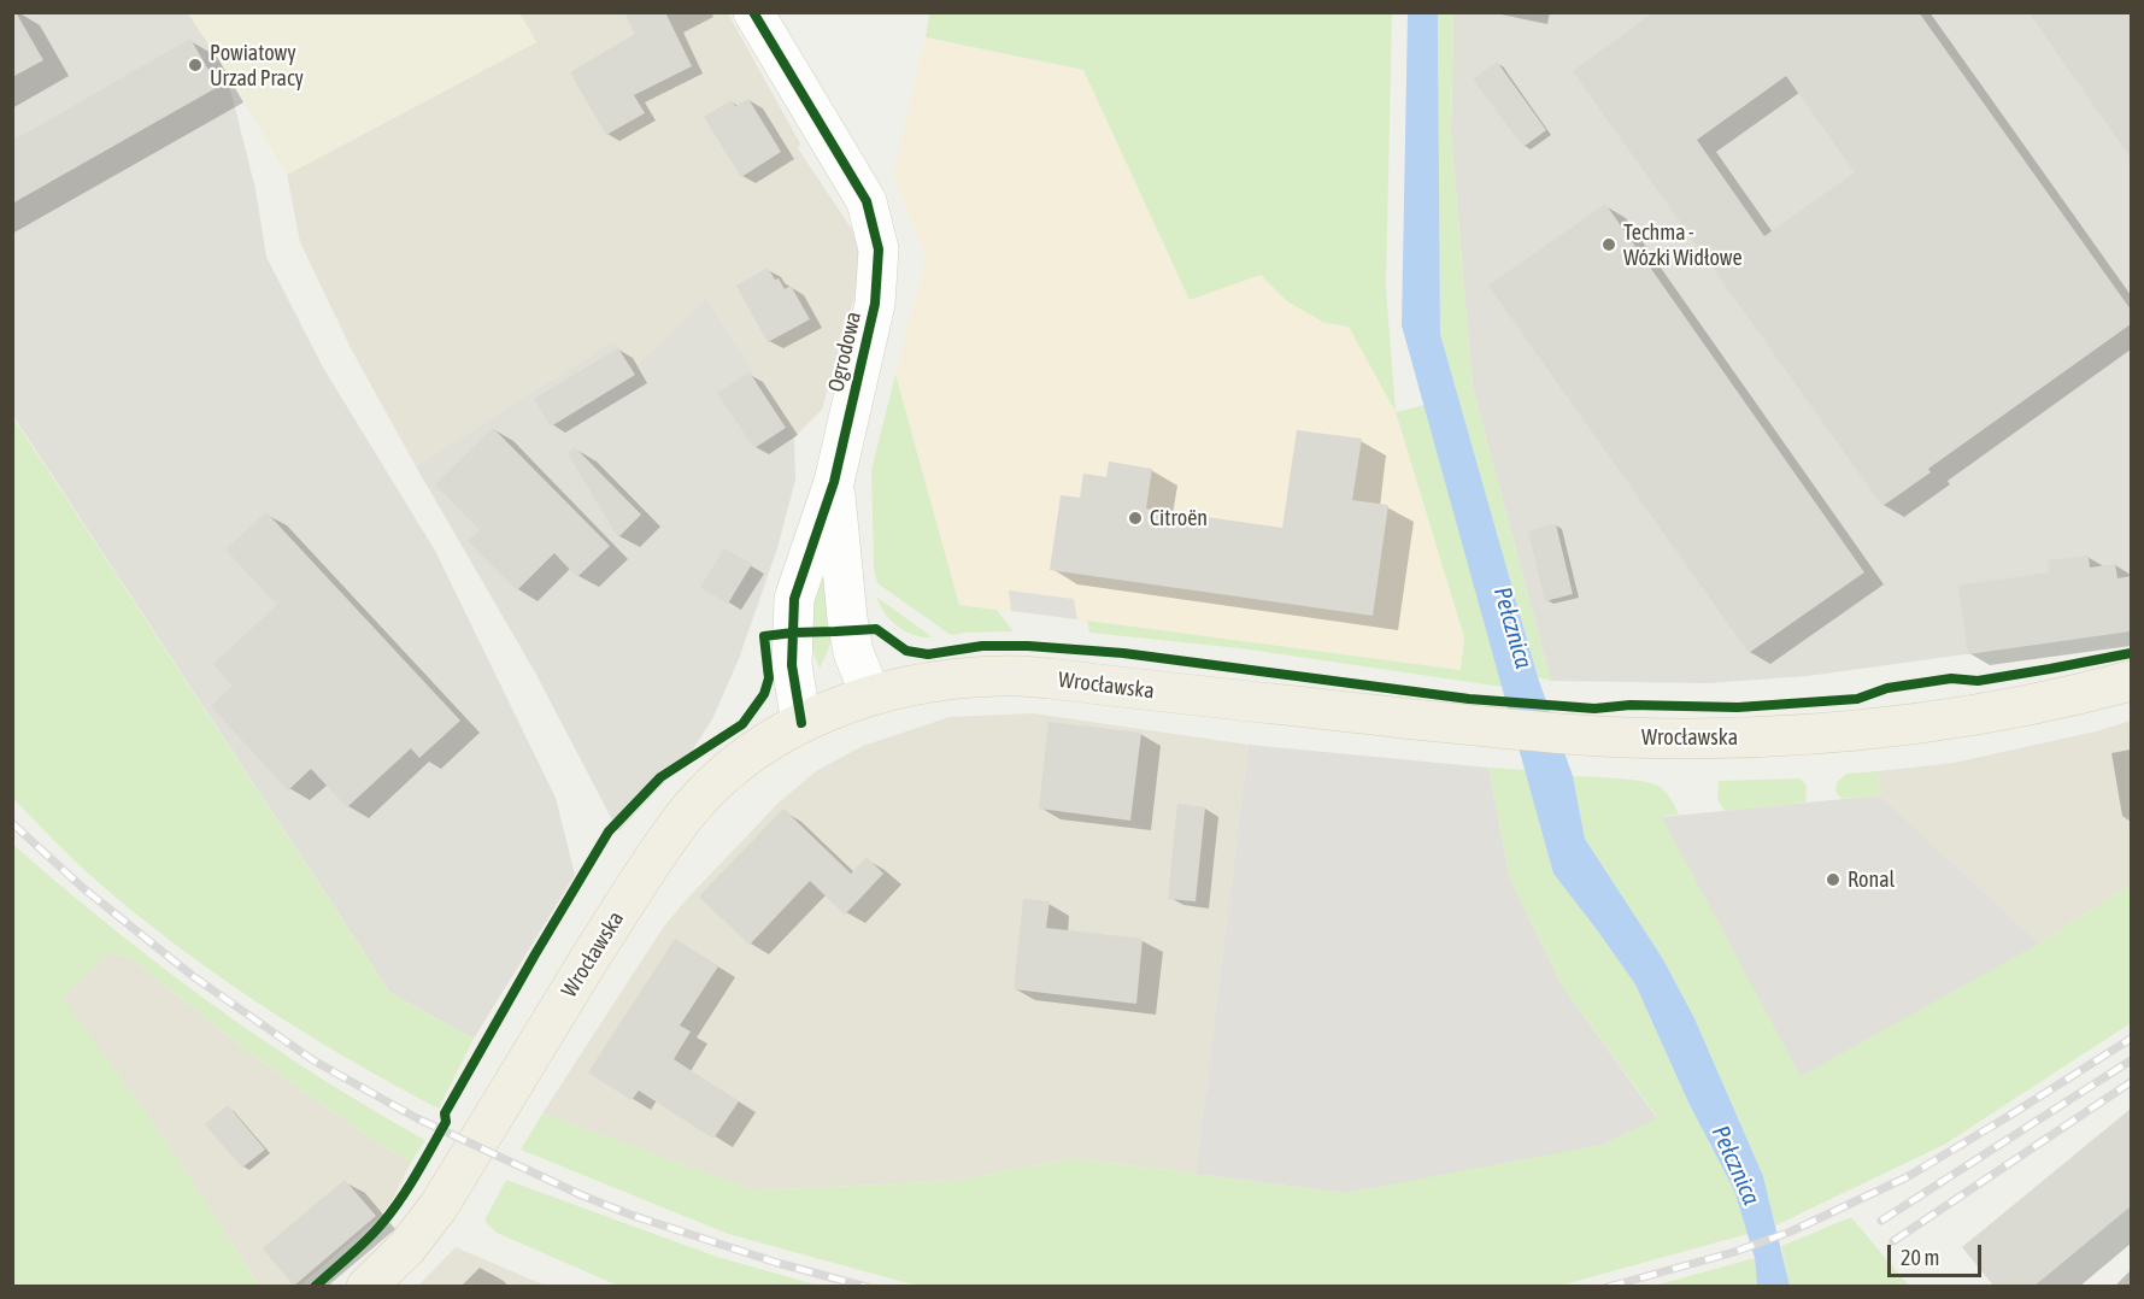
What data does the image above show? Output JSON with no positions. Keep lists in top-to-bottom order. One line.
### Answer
{"streets":{"main road":["Wrocławska"],"street":["Ogrodowa"]},"crossings":[["Ogrodowa","Wrocławska"]],"water":["Pełcznica"],"places":["Powiatowy Urzad Pracy","Techma - Wózki Widłowe","Citroën","Ronal"],"scale_bar":"20 m"}
